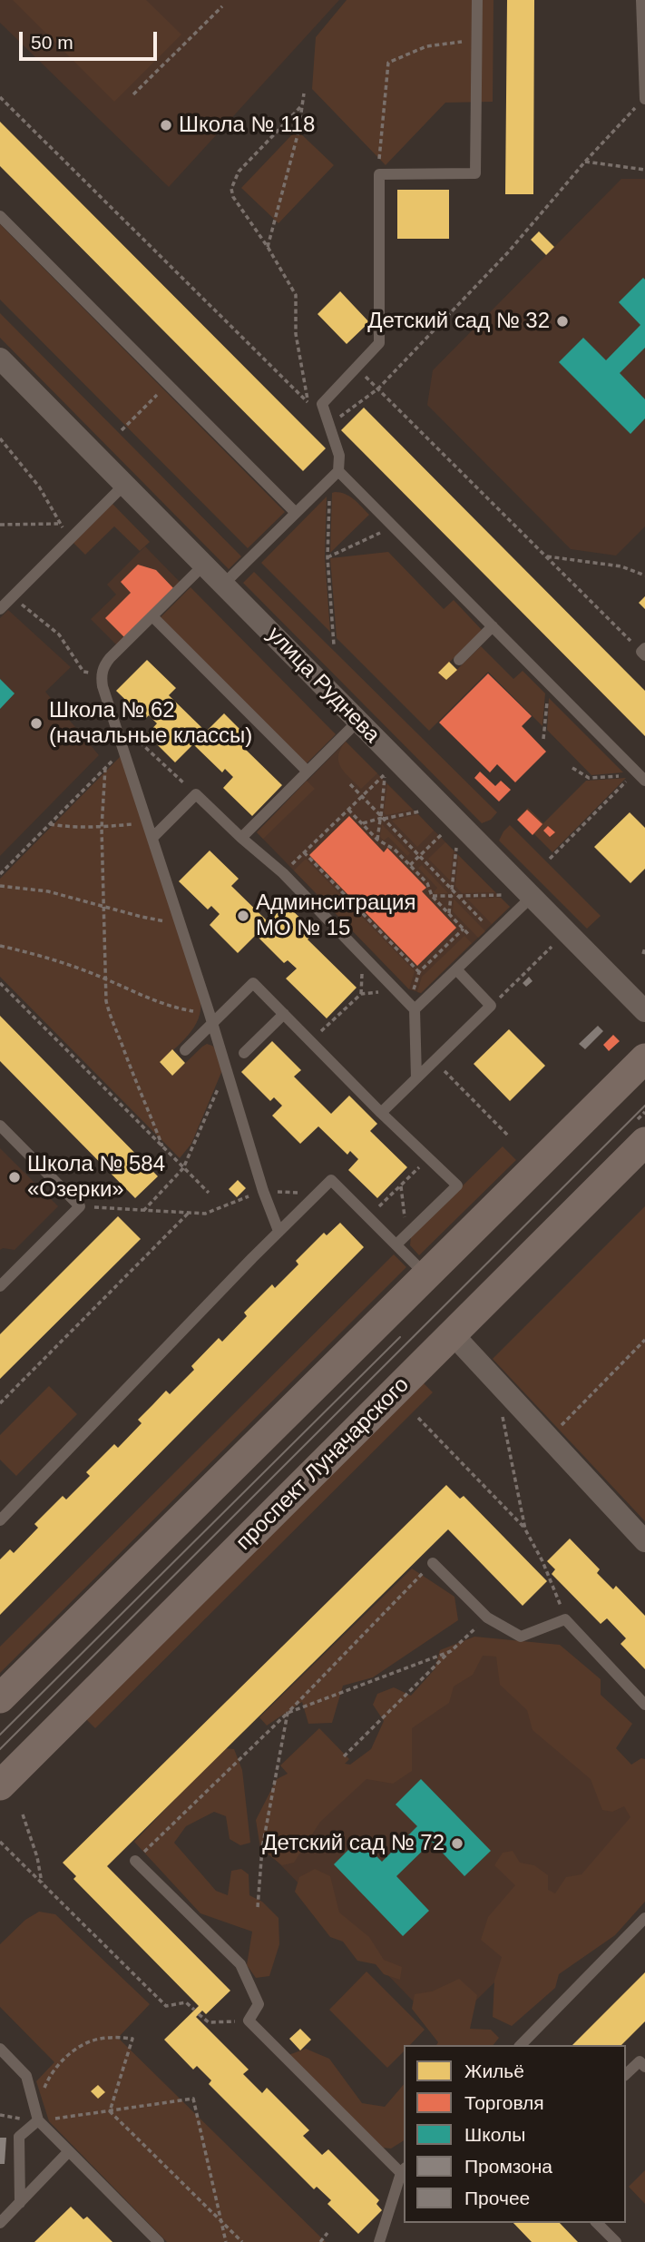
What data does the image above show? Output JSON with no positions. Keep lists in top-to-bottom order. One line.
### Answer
{"streets":{"main road":["проспект Луначарского"],"street":["улица Руднева"]},"places":["Школа № 118","Детский сад № 32","Школа № 62 (начальные классы)","Админситрация МО № 15","Школа № 584 «Озерки»","Детский сад № 72"],"legend":["Жильё","Торговля","Школы","Промзона","Прочее"],"scale_bar":"50 m"}
